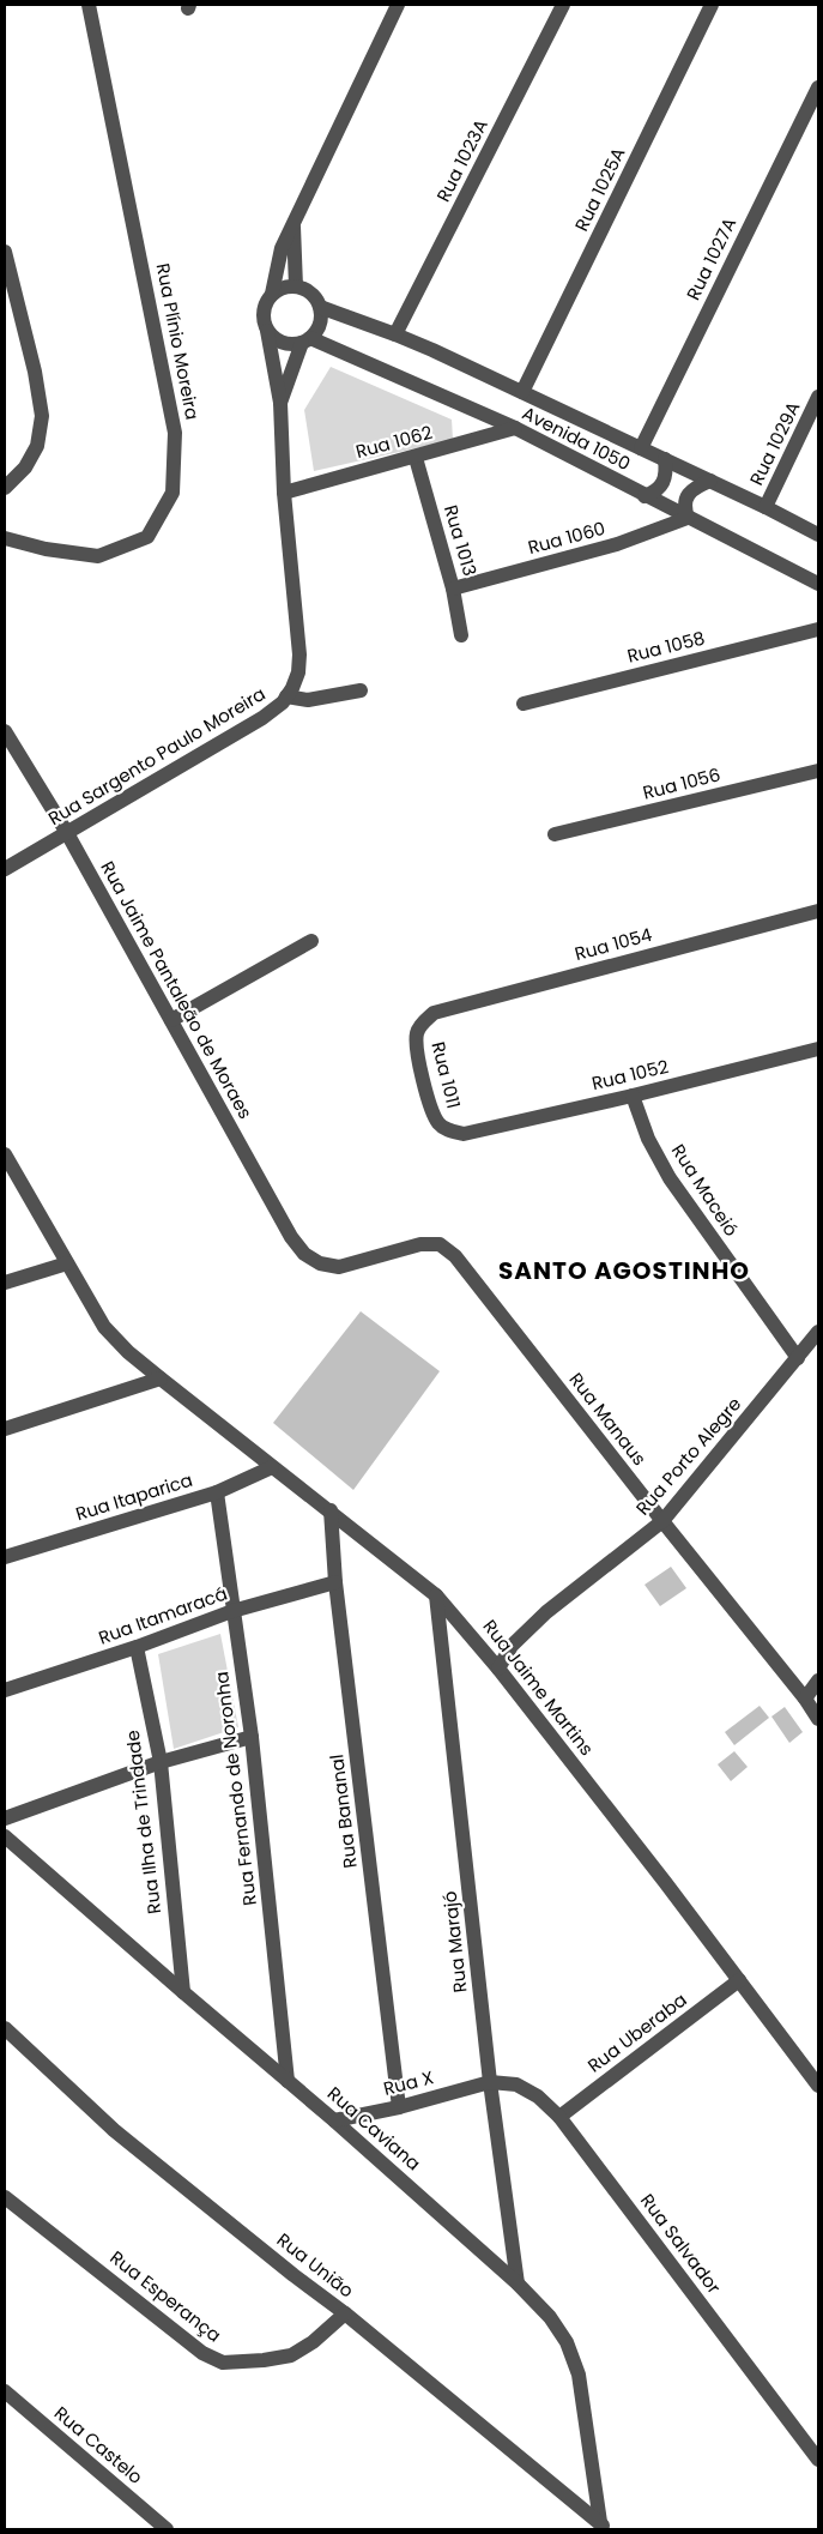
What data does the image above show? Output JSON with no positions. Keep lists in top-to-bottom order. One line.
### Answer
{"streets":{"street":["Rua 1023A","Rua 1025A","Rua 1027A","Rua Plínio Moreira","Avenida 1050","Rua 1062","Rua 1029A","Rua 1060","Rua 1013","Rua 1058","Rua Sargento Paulo Moreira","Rua 1056","Rua 1054","Rua Jaime Pantaleão de Moraes","Rua 1011","Rua 1052","Rua Maceió","Rua Manaus","Rua Porto Alegre","Rua Itaparica","Rua Itamaracá","Rua Jaime Martins","Rua Fernando de Noronha","Rua Bananal","Rua Ilha de Trindade","Rua Marajó","Rua Uberaba","Rua X","Rua Caviana","Rua Salvador","Rua União","Rua Esperança","Rua Castelo"]},"crossings":[["Rua 1023A","Avenida 1050"],["Rua 1025A","Avenida 1050"],["Rua 1027A","Avenida 1050"],["Avenida 1050","Rua 1062"],["Avenida 1050","Rua 1029A"],["Avenida 1050","Rua 1060"],["Avenida 1050","Rua Sargento Paulo Moreira"],["Rua 1062","Rua 1013"],["Rua 1062","Rua Sargento Paulo Moreira"],["Rua 1060","Rua 1013"],["Rua Sargento Paulo Moreira","Rua Jaime Pantaleão de Moraes"],["Rua 1054","Rua 1011"],["Rua Jaime Pantaleão de Moraes","Rua Manaus"],["Rua 1011","Rua 1052"],["Rua 1052","Rua Maceió"],["Rua Maceió","Rua Porto Alegre"],["Rua Manaus","Rua Porto Alegre"],["Rua Porto Alegre","Rua Jaime Martins"],["Rua Itaparica","Rua Jaime Martins"],["Rua Itaparica","Rua Fernando de Noronha"],["Rua Itamaracá","Rua Fernando de Noronha"],["Rua Itamaracá","Rua Bananal"],["Rua Itamaracá","Rua Ilha de Trindade"],["Rua Jaime Martins","Rua Bananal"],["Rua Jaime Martins","Rua Marajó"],["Rua Jaime Martins","Rua Uberaba"],["Rua Fernando de Noronha","Rua Caviana"],["Rua Bananal","Rua X"],["Rua Ilha de Trindade","Rua Caviana"],["Rua Marajó","Rua X"],["Rua Marajó","Rua Caviana"],["Rua Marajó","Rua Salvador"],["Rua Uberaba","Rua Salvador"],["Rua X","Rua Caviana"],["Rua X","Rua Salvador"],["Rua Caviana","Rua União"],["Rua União","Rua Esperança"]],"districts":["SANTO AGOSTINHO"]}
